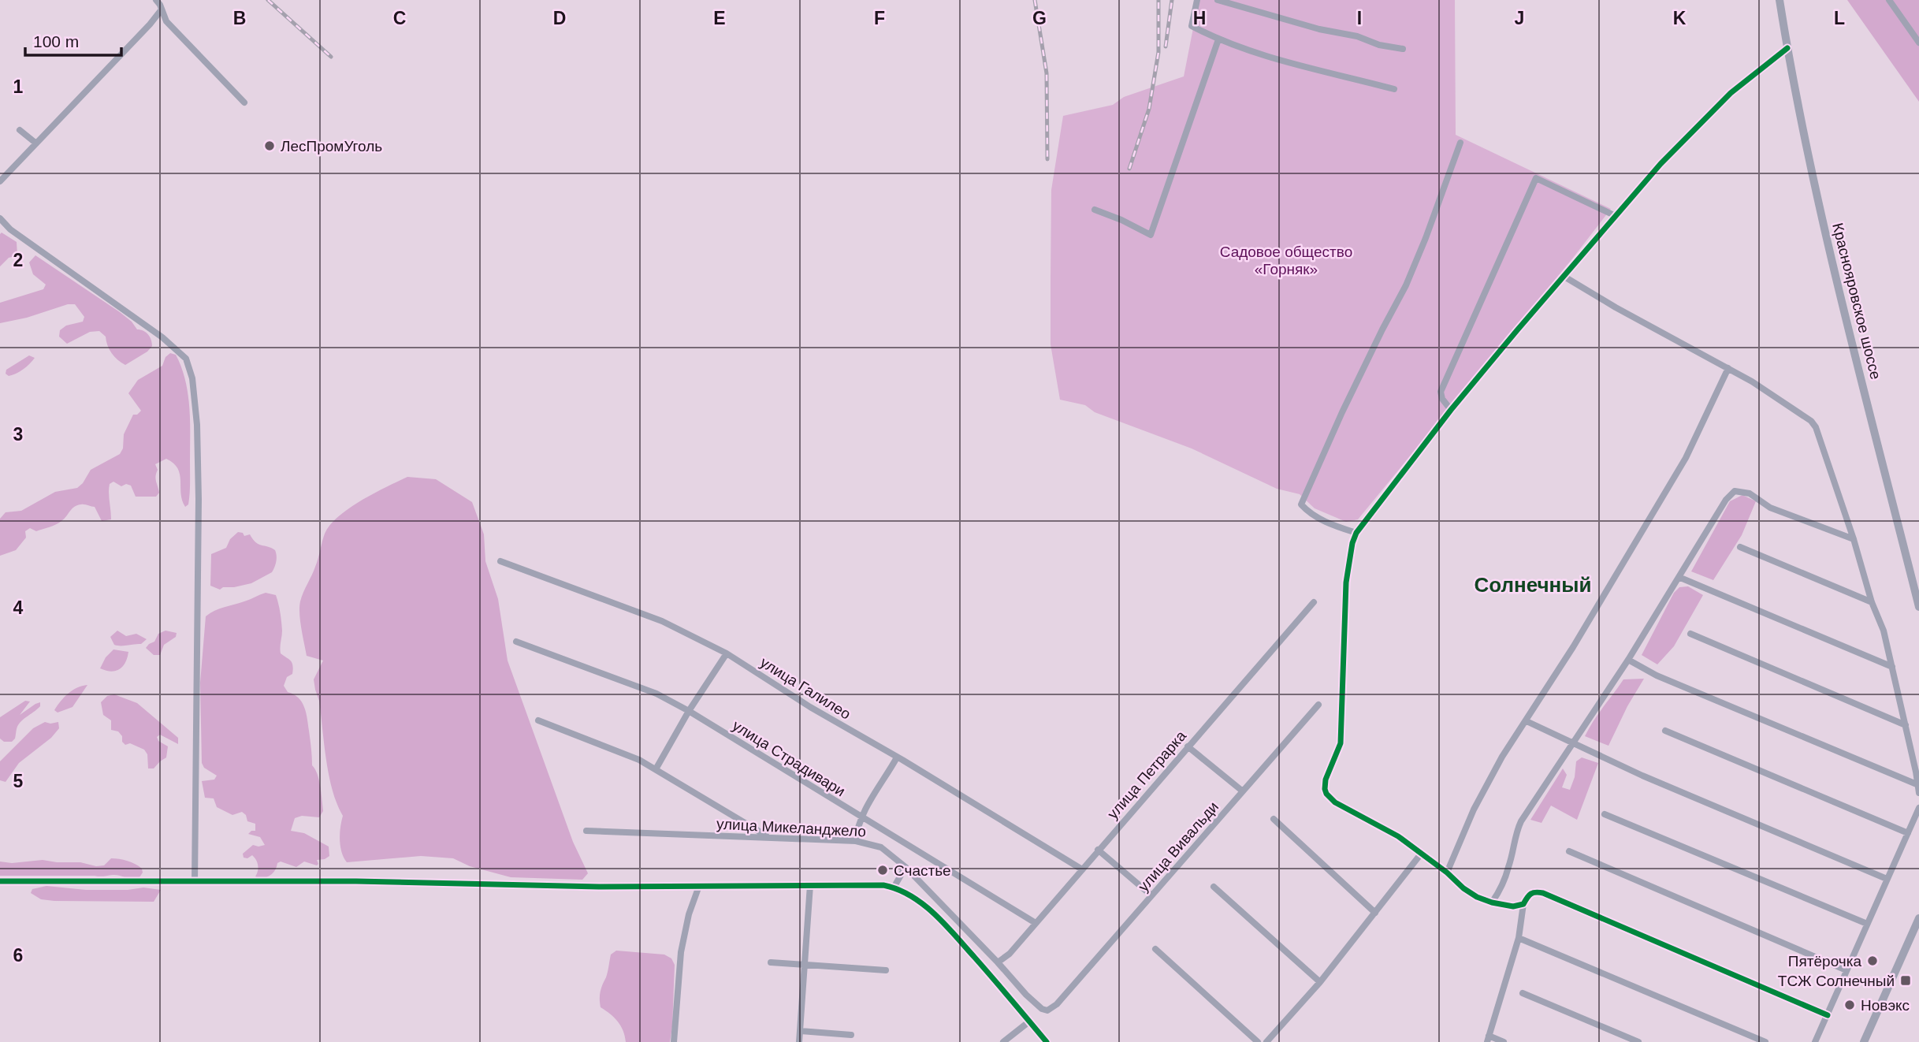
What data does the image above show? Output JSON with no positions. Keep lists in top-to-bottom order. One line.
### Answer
{"streets":{"street":["Краснояровское шоссе","улица Галилео","улица Страдивари","улица Петрарка","улица Микеланджело","улица Вивальди"]},"crossings":[["улица Галилео","улица Петрарка"],["улица Страдивари","улица Петрарка"],["улица Петрарка","улица Микеланджело"],["улица Микеланджело","улица Вивальди"]],"districts":["Солнечный"],"parks":["Садовое общество «Горняк»"],"places":{"other":["ЛесПромУголь","Счастье","Пятёрочка","Новэкс"],"transit":["ТСЖ Солнечный"]},"scale_bar":"100 m","grid":{"columns":["B","C","D","E","F","G","H","I","J","K","L"],"rows":["1","2","3","4","5","6"]}}
